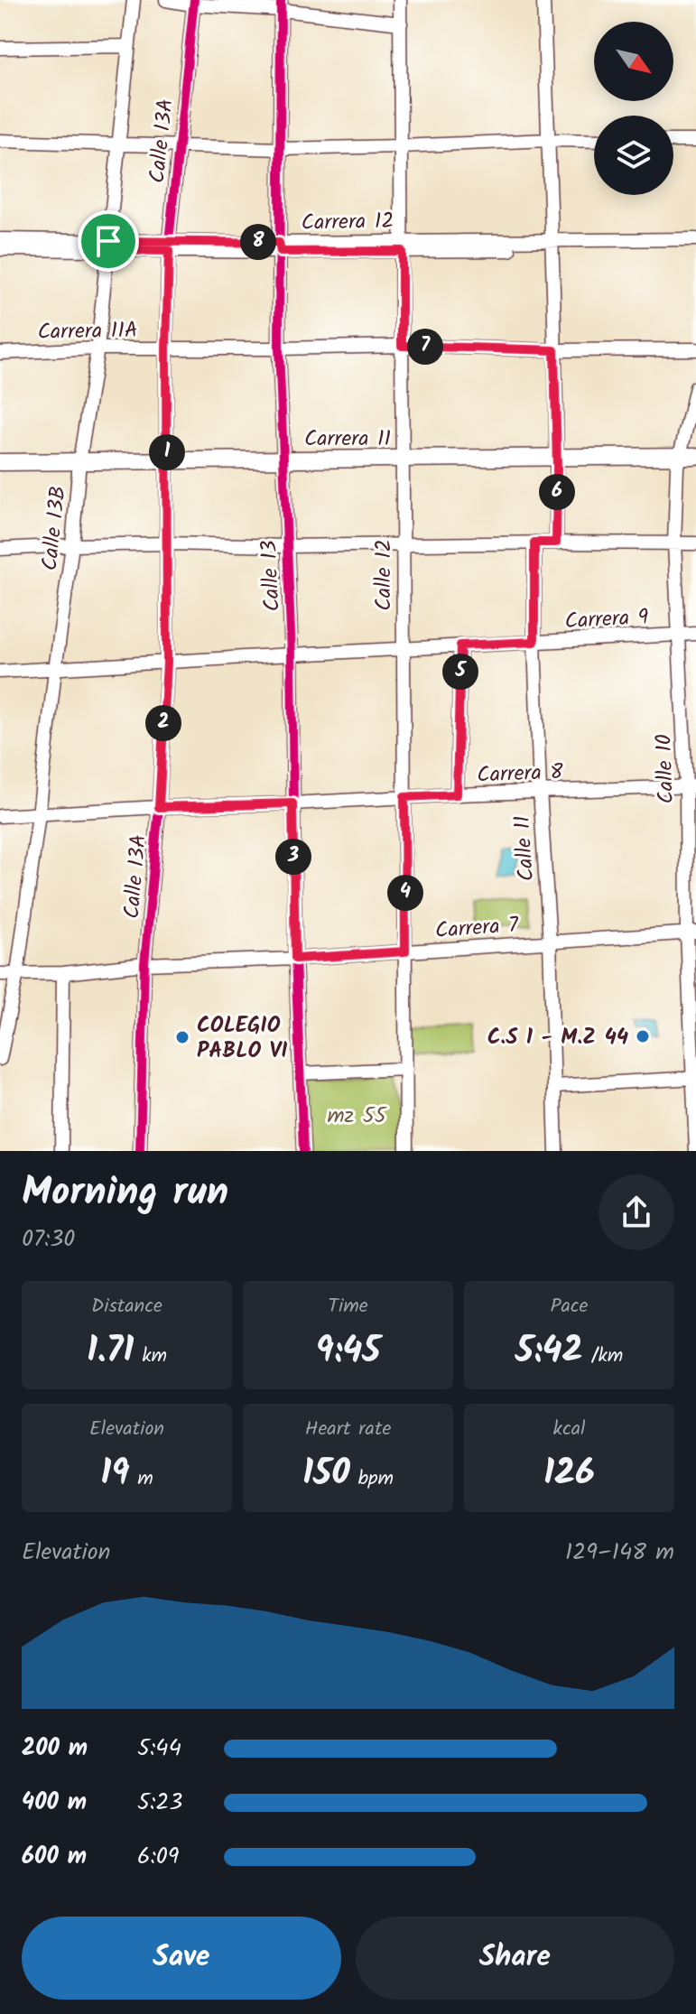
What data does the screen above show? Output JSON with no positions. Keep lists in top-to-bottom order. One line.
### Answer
{"streets":{"main road":["Carrera 11"],"street":["Calle 13A","Carrera 12","Carrera 11A","Calle 13B","Calle 12","Calle 13","Carrera 9","Calle 10","Carrera 8","Calle 11","Carrera 7"]},"crossings":[["Calle 13A","Carrera 12"],["Calle 13A","Carrera 11A"],["Calle 13A","Carrera 11"],["Calle 13A","Carrera 9"],["Calle 13A","Carrera 8"],["Calle 13A","Carrera 7"],["Carrera 12","Calle 13B"],["Carrera 12","Calle 12"],["Carrera 12","Calle 13"],["Carrera 11A","Calle 13B"],["Carrera 11A","Calle 12"],["Carrera 11A","Calle 13"],["Carrera 11","Calle 13B"],["Carrera 11","Calle 12"],["Carrera 11","Calle 13"],["Carrera 11","Calle 10"],["Calle 13B","Carrera 9"],["Calle 13B","Carrera 8"],["Calle 13B","Carrera 7"],["Calle 12","Carrera 9"],["Calle 12","Carrera 8"],["Calle 12","Carrera 7"],["Calle 13","Carrera 9"],["Calle 13","Carrera 8"],["Calle 13","Carrera 7"],["Carrera 9","Calle 10"],["Carrera 9","Calle 11"],["Calle 10","Carrera 8"],["Calle 10","Carrera 7"],["Carrera 8","Calle 11"],["Calle 11","Carrera 7"]],"parks":["mz 55"],"places":["C.S 1 - M.Z 44","COLEGIO PABLO VI"],"north":"bottom right","page":{"pins":["8","7","1","6","5","2","3","4"],"heading":["Morning run","07:30"],"stats":[["Distance","1.71 km"],["Time","9:45"],["Pace","5:42 /km"],["Elevation","19 m"],["Heart rate","150 bpm"],["kcal","126"]],"chart":["Elevation","129–148 m"],"list":[{"name":"200 m","note":"5:44"},{"name":"400 m","note":"5:23"},{"name":"600 m","note":"6:09"}],"buttons":["Save","Share"]}}
